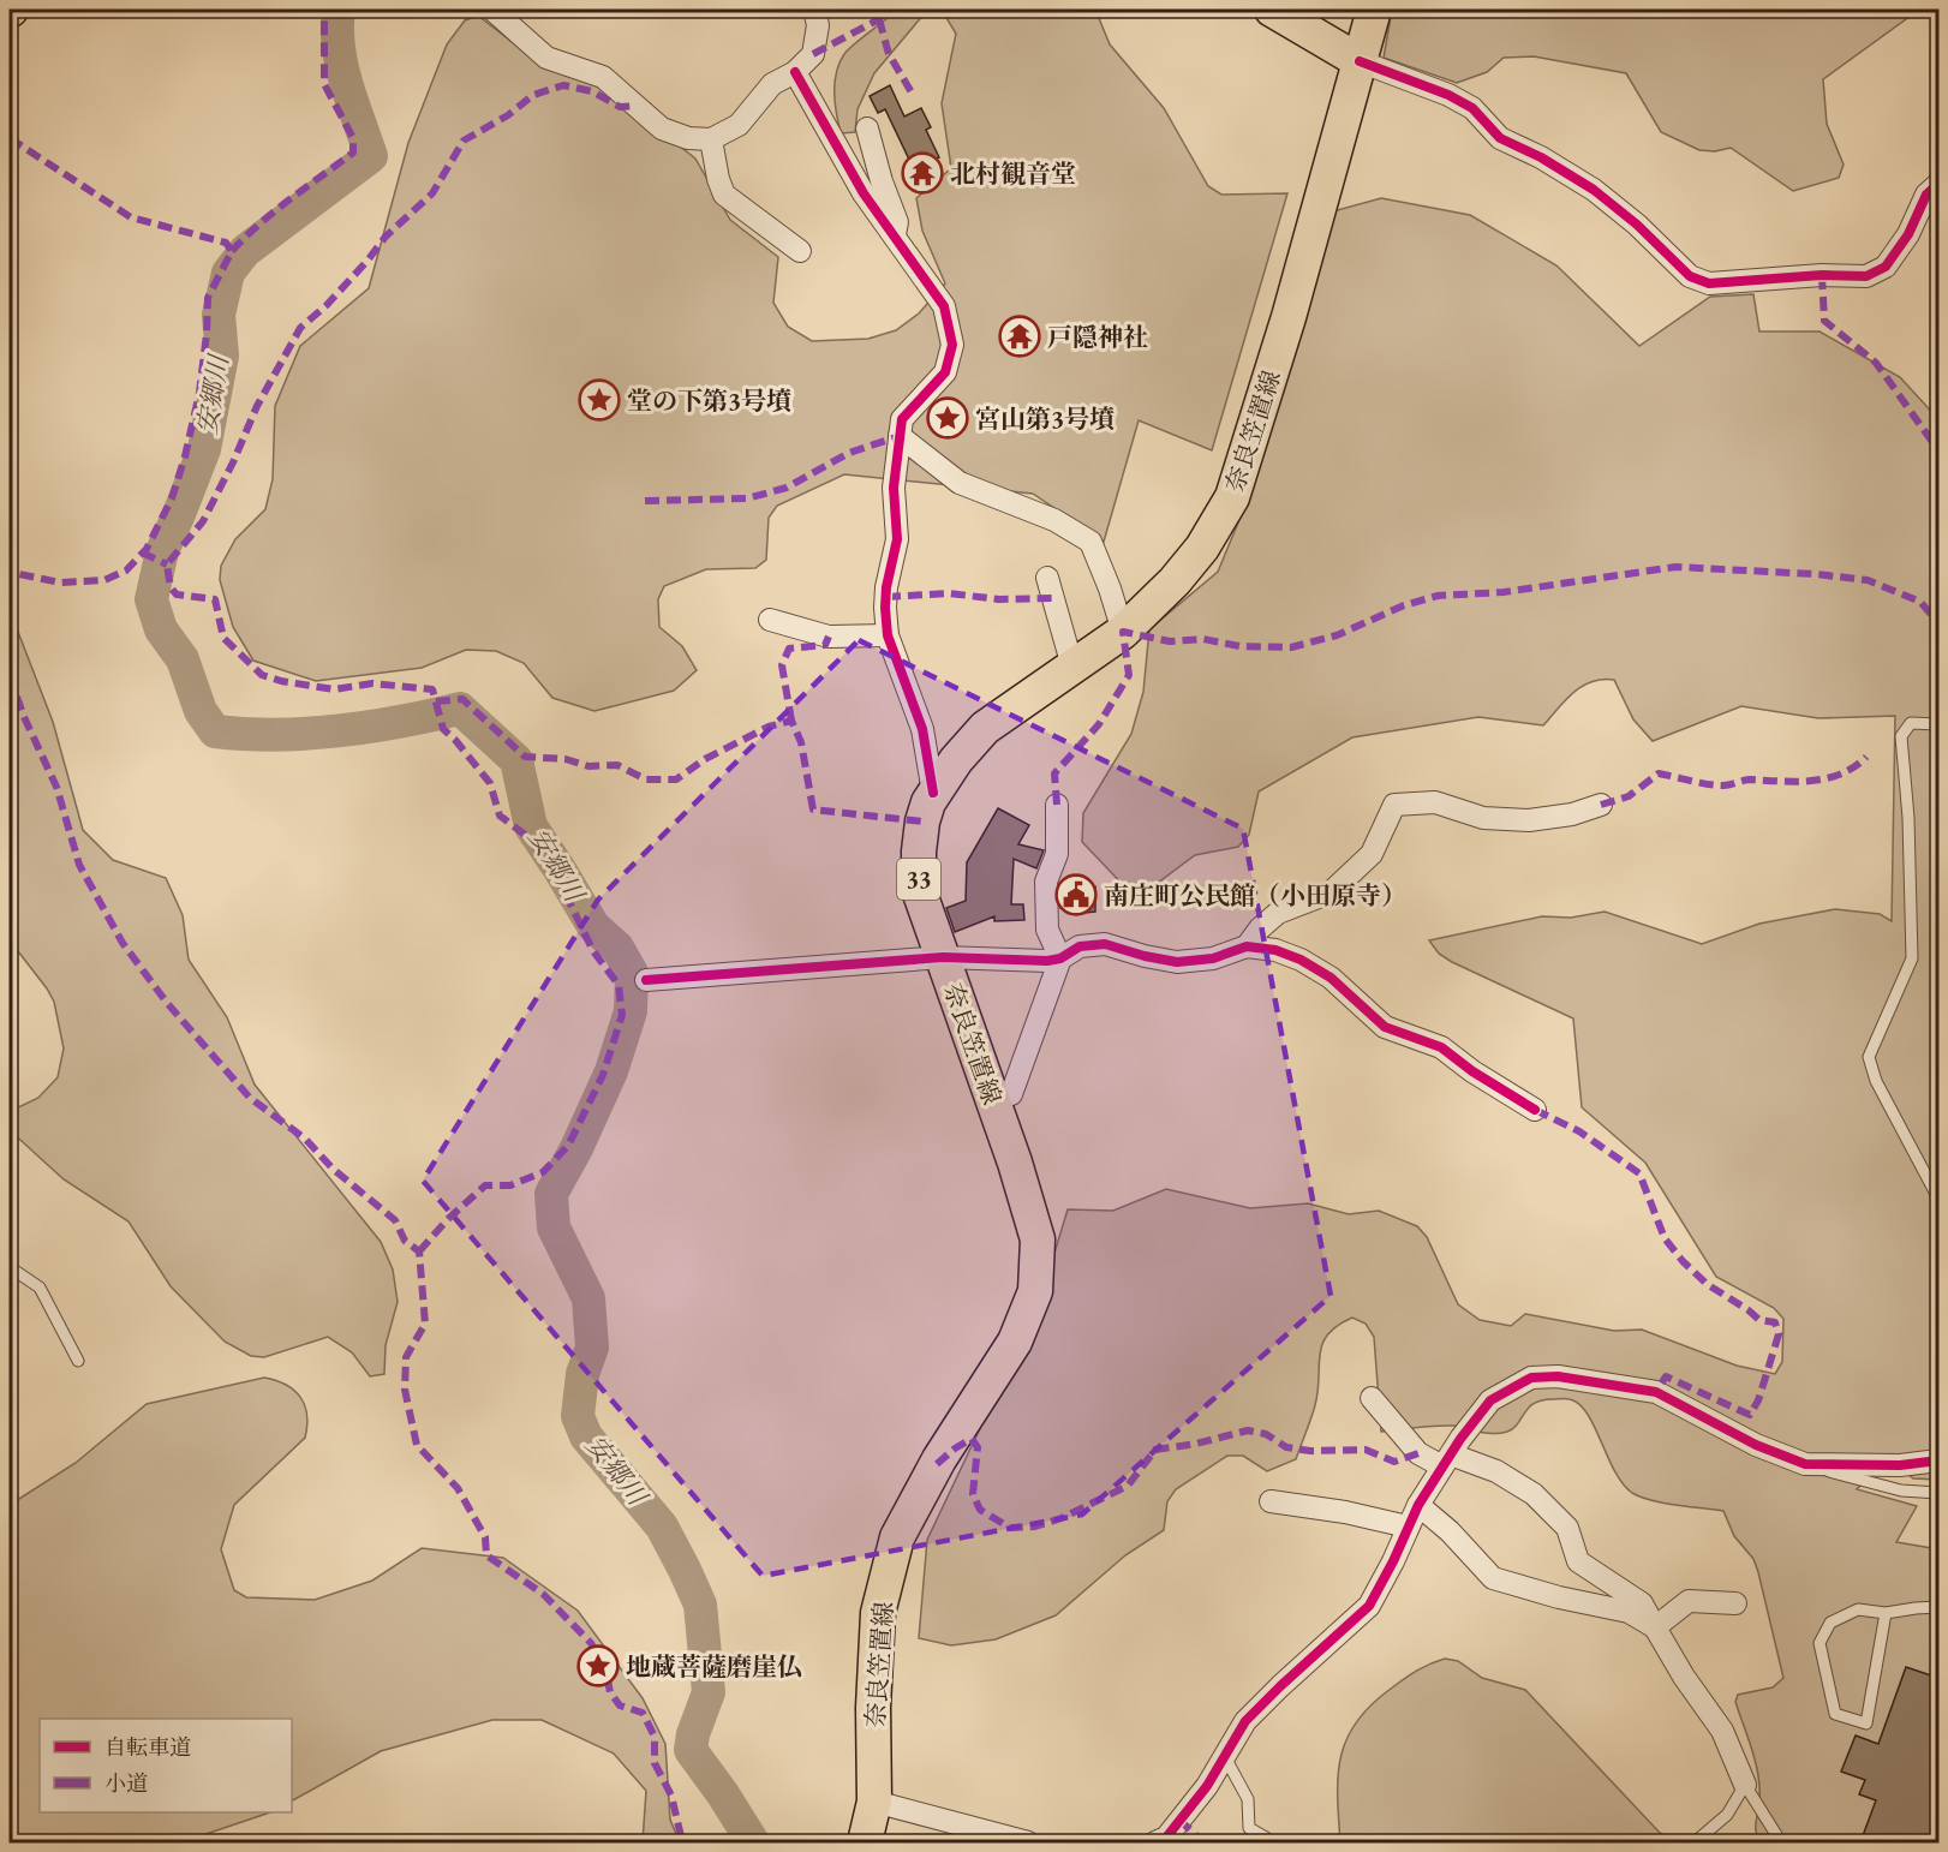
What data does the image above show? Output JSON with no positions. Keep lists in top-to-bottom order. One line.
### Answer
{"streets":{"main road":["奈良笠置線","33"]},"water":["安郷川"],"places":{"temple":["北村観音堂","戸隠神社"],"place":["堂の下第3号墳","宮山第3号墳","地蔵菩薩磨崖仏"],"public building":["南庄町公民館（小田原寺）"]},"legend":["自転車道","小道"]}
